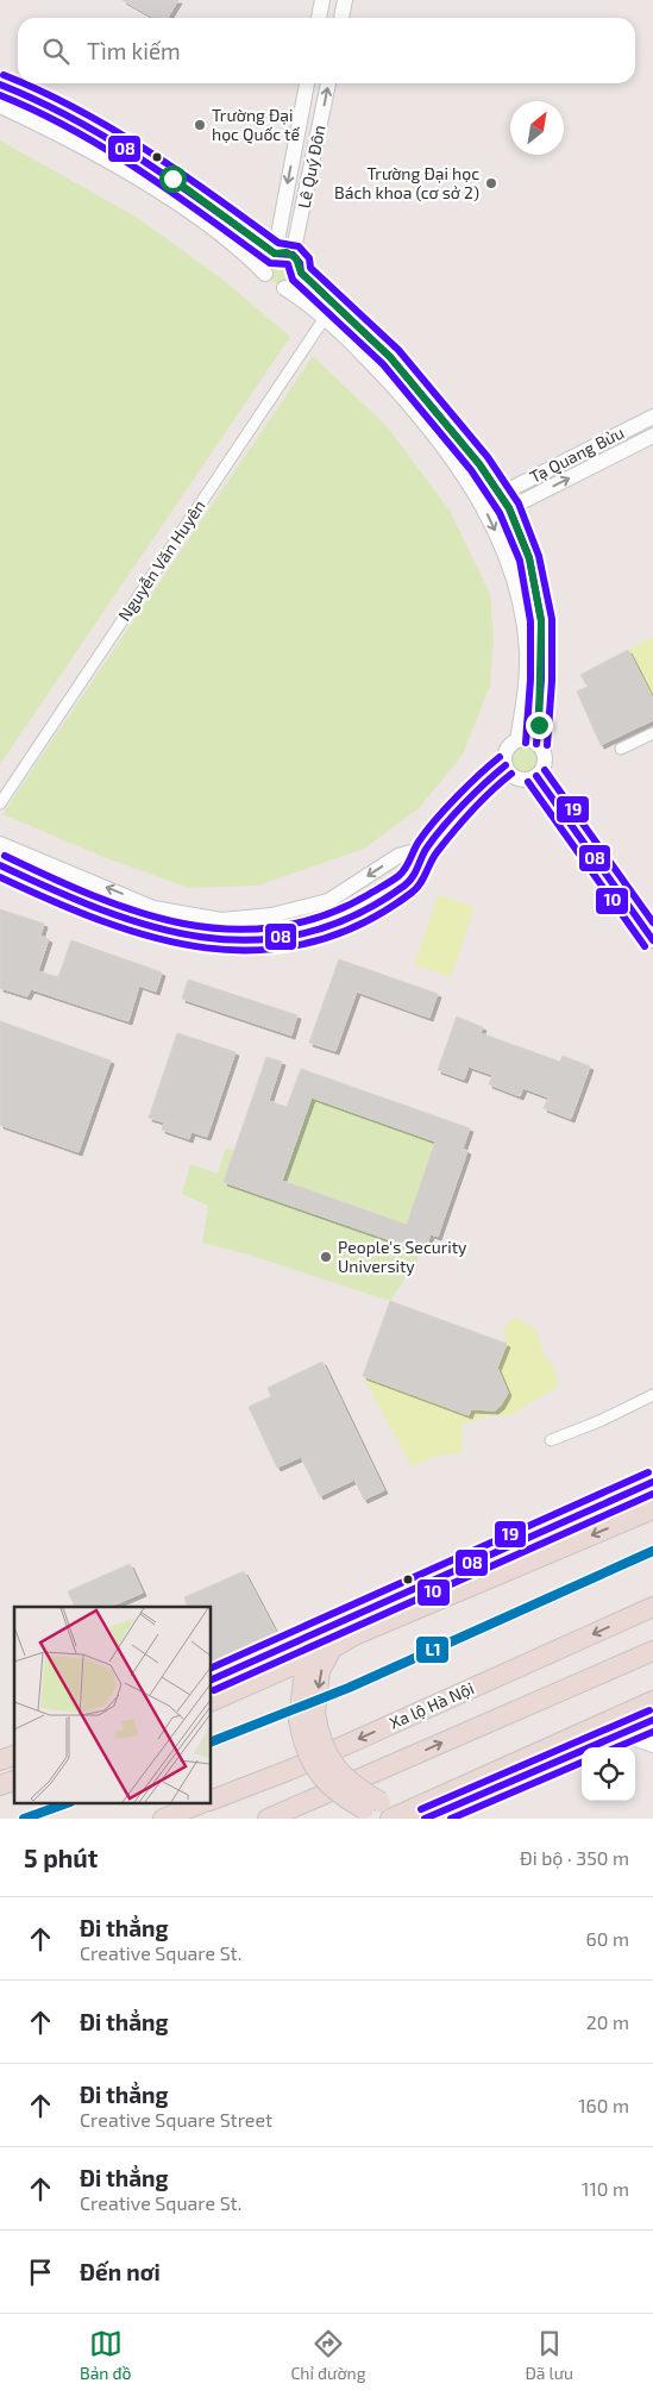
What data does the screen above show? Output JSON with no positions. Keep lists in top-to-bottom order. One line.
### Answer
{"streets":{"highway":["Xa lộ Hà Nội"],"street":["Lê Quý Đôn","Tạ Quang Bửu","Nguyễn Văn Huyên"]},"places":["Trường Đại học Quốc tế","Trường Đại học Bách khoa (cơ sở 2)","People's Security University"],"lines":["transit line 19","transit line 08","transit line 10","transit line L1"],"north":"top right","page":{"search":"Tìm kiếm","heading":["5 phút","Đi bộ · 350 m"],"list":[["Đi thẳng","Creative Square St.","60 m"],["Đi thẳng","20 m"],["Đi thẳng","Creative Square Street","160 m"],["Đi thẳng","Creative Square St.","110 m"],"Đến nơi"],"nav":["Bản đồ","Chỉ đường","Đã lưu"]}}
